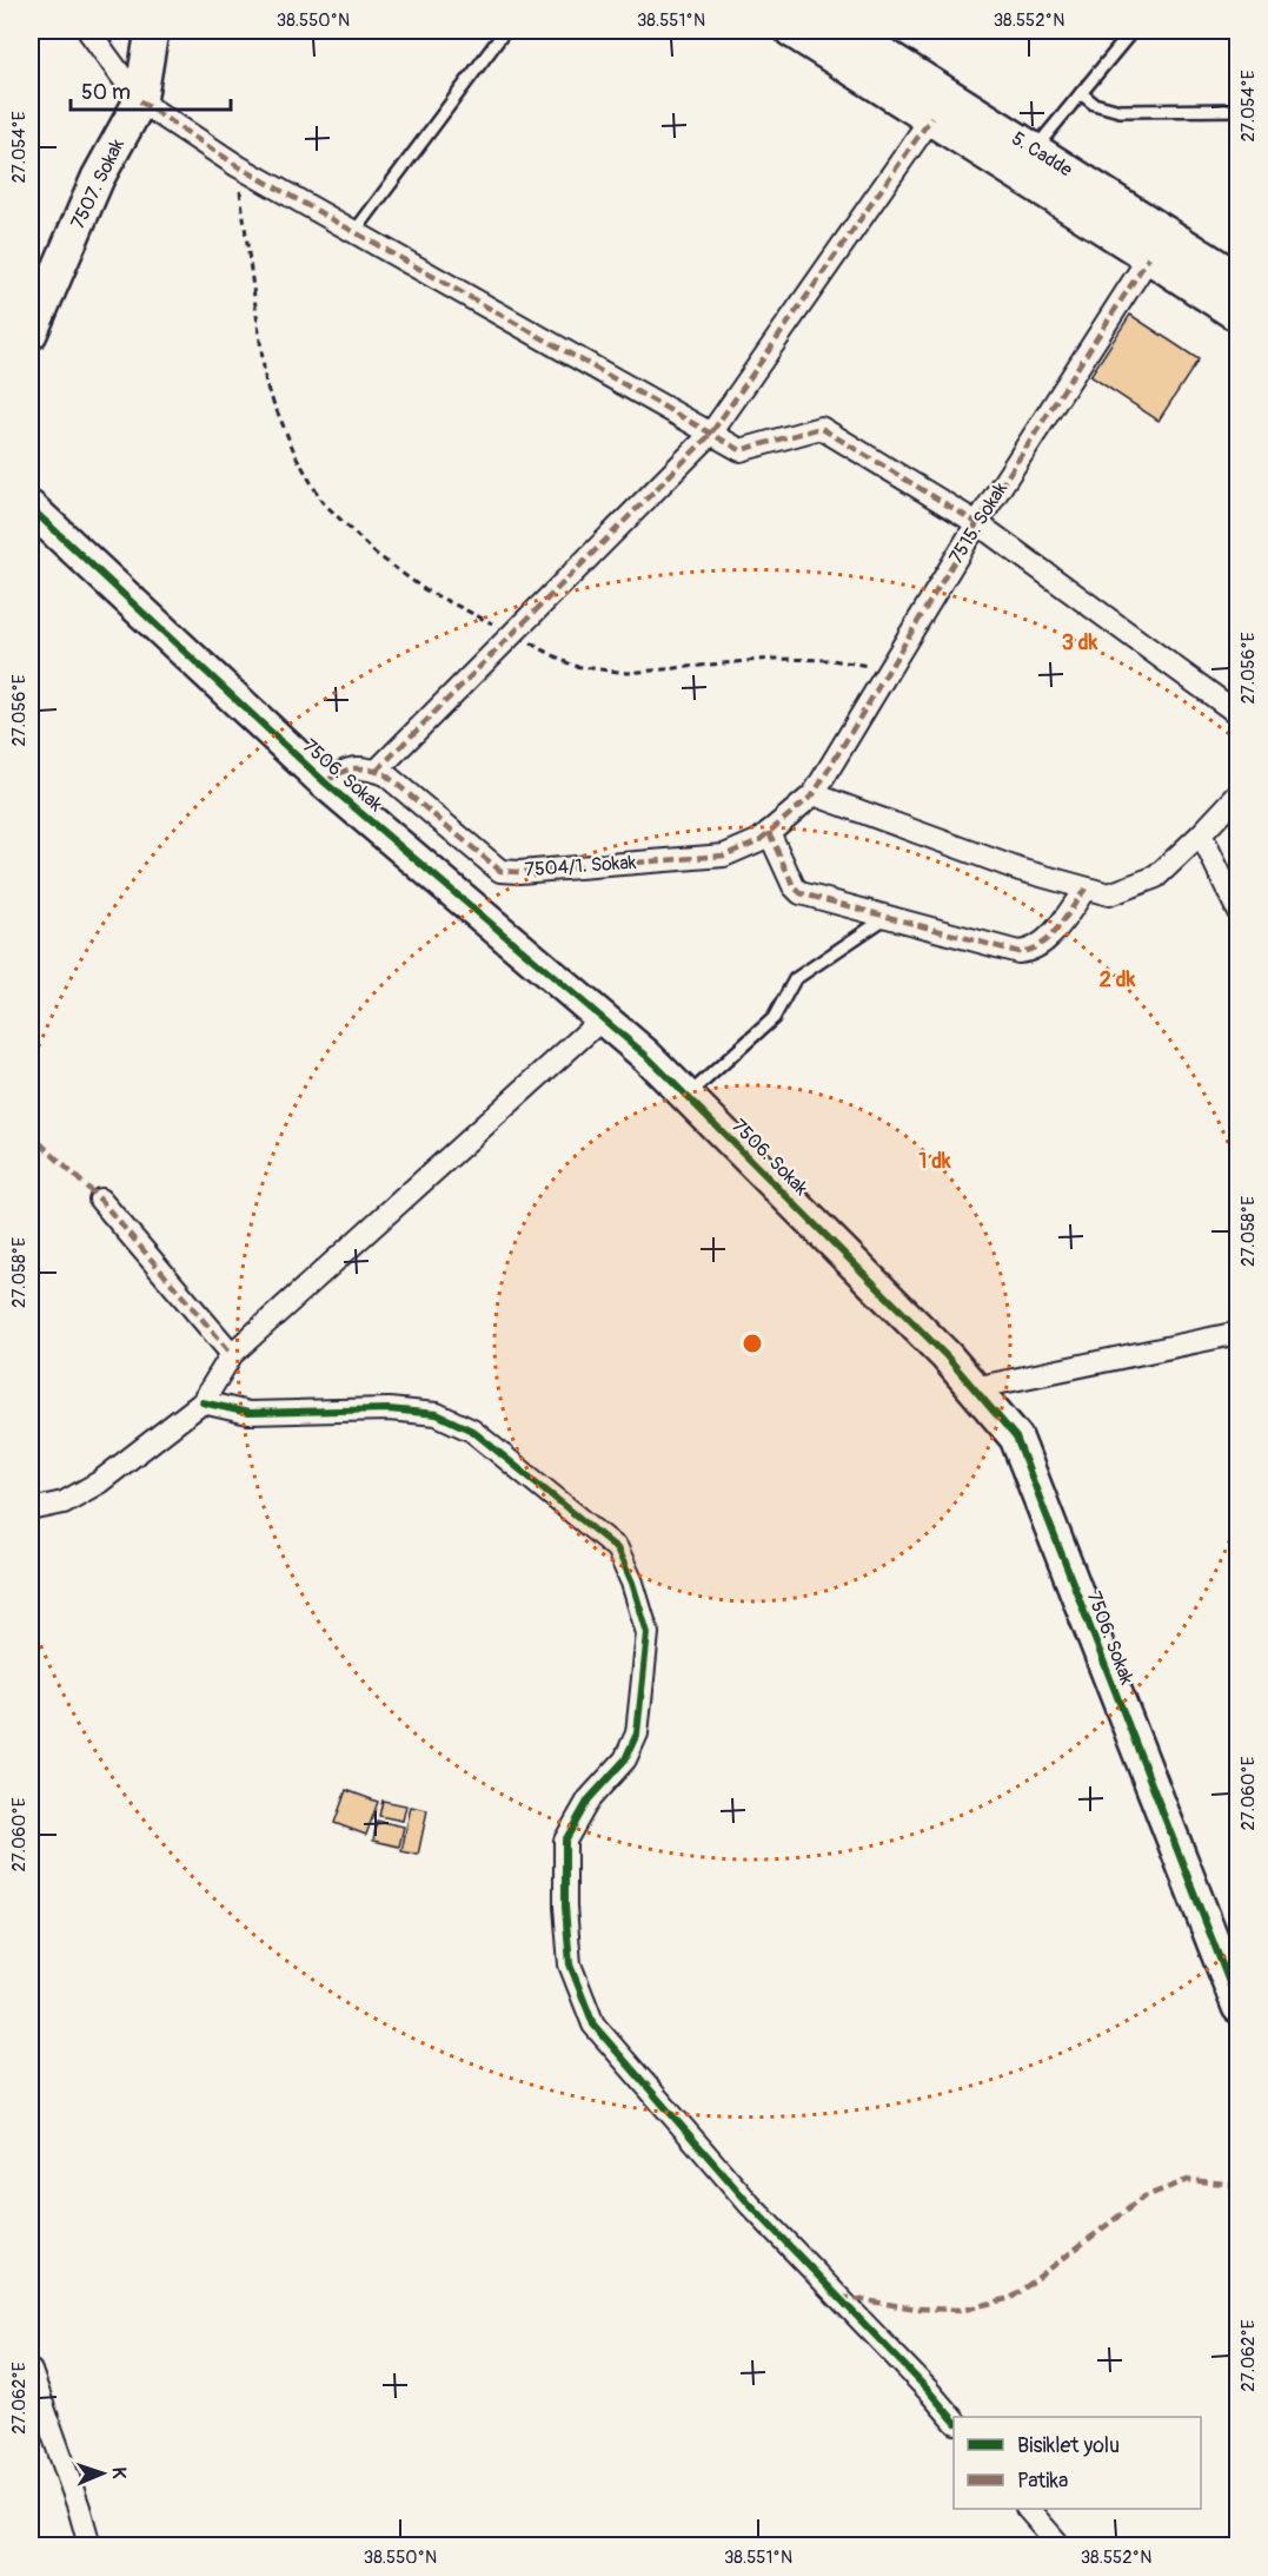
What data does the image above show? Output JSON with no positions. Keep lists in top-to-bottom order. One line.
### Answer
{"streets":{"street":["5. Cadde","7507. Sokak","7515. Sokak","7506. Sokak","7504/1. Sokak"]},"crossings":[["7515. Sokak","7504/1. Sokak"]],"legend":["Bisiklet yolu","Patika"],"scale_bar":"50 m","north":"right","coordinates":["38.550°N","38.551°N","38.552°N","27.054°E","27.056°E","27.058°E","27.060°E","27.062°E"],"rings":["3 dk","2 dk","1 dk"]}
